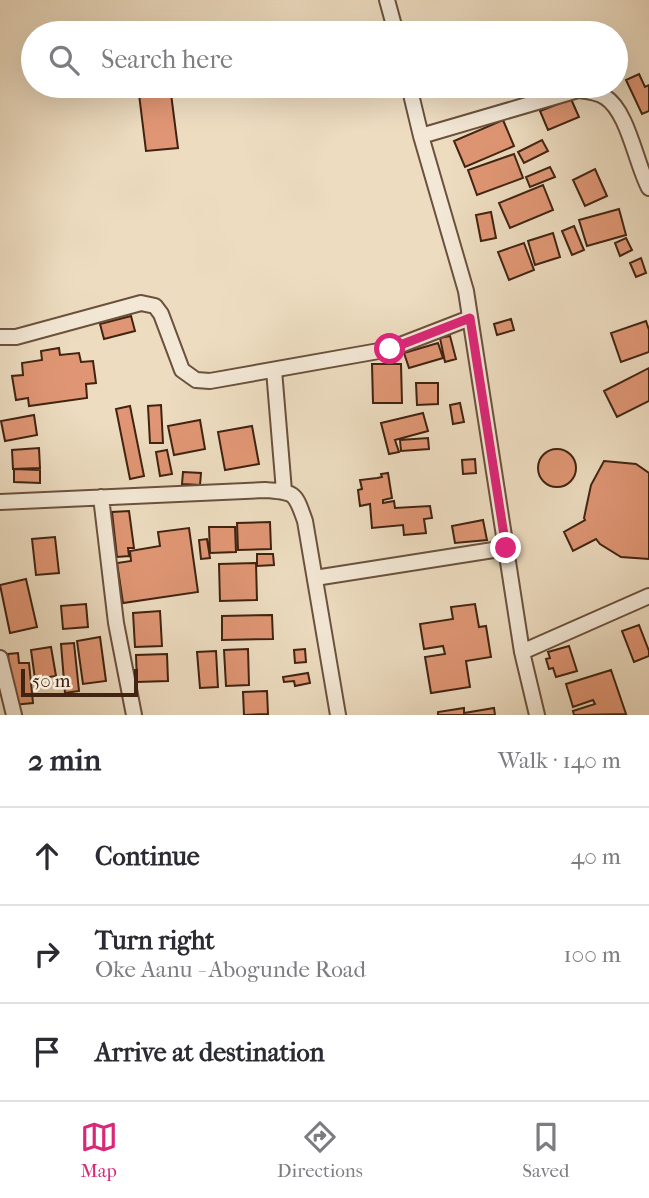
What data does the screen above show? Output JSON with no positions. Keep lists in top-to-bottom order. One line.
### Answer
{"scale_bar":"50 m","page":{"search":"Search here","scale":"50 m","heading":["2 min","Walk · 140 m"],"list":[["Continue","40 m"],["Turn right","Oke Aanu - Abogunde Road","100 m"],"Arrive at destination"],"nav":["Map","Directions","Saved"]}}
